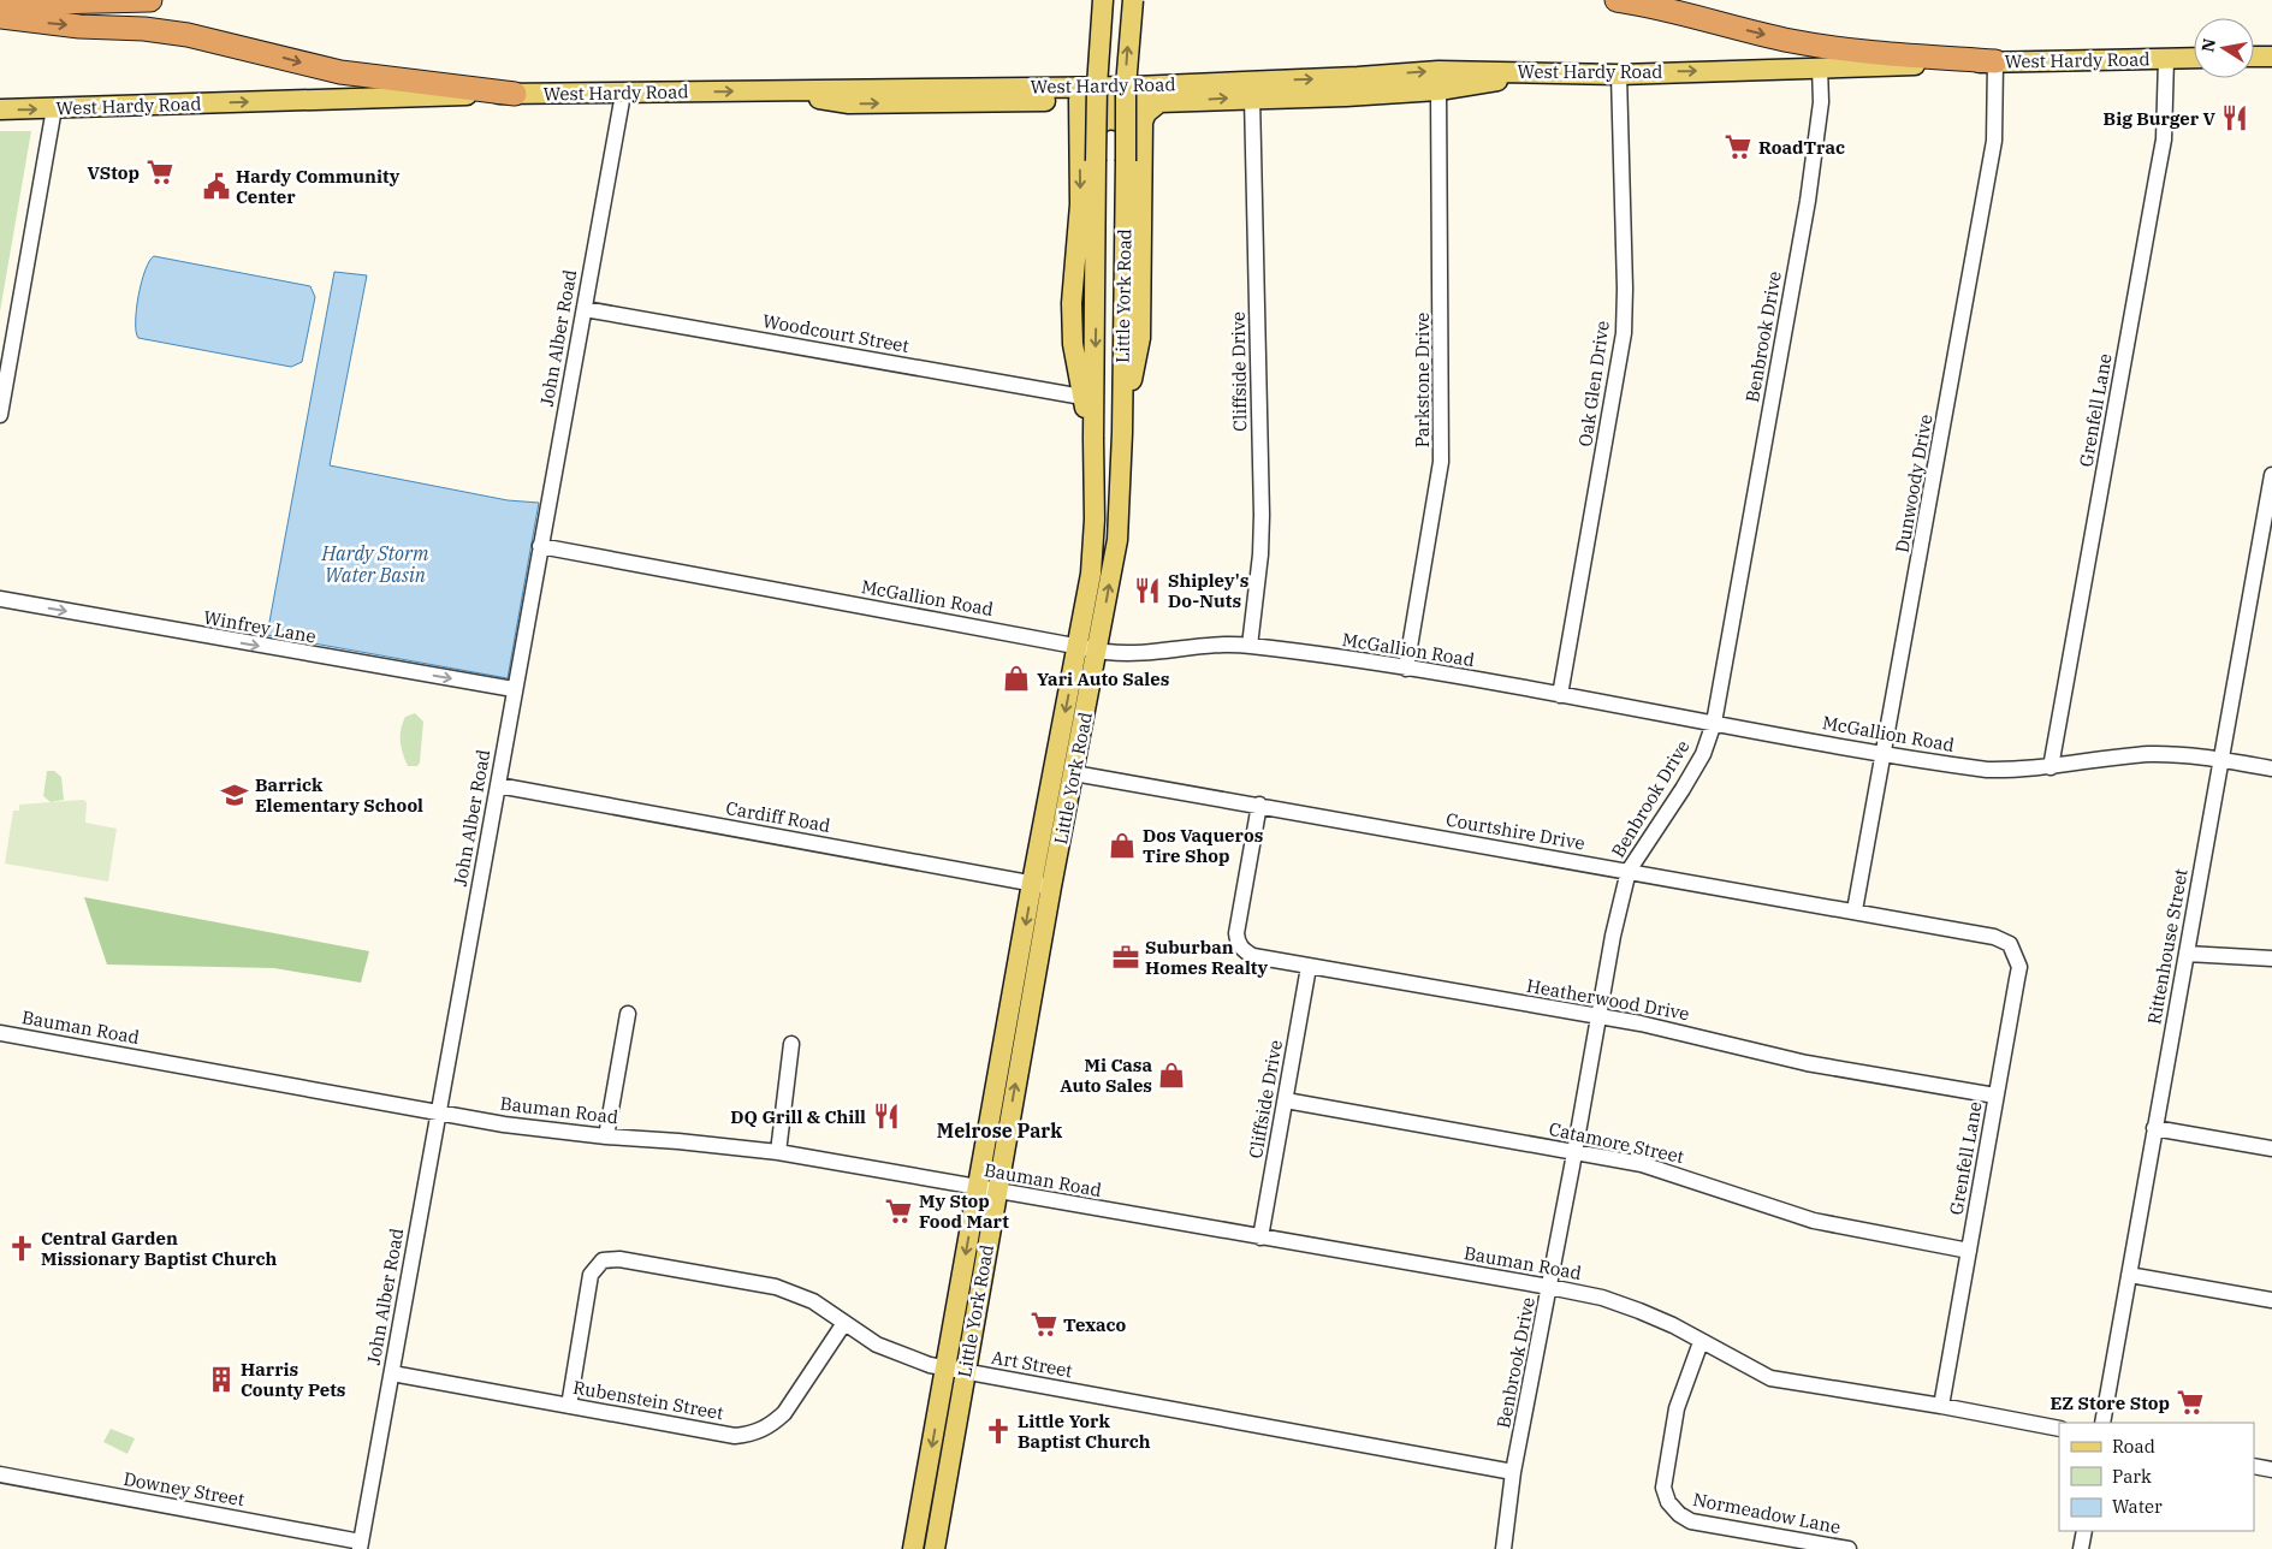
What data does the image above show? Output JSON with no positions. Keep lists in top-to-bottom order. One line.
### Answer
{"streets":{"main road":["West Hardy Road","Little York Road"],"street":["Woodcourt Street","Benbrook Drive","John Alber Road","Cliffside Drive","Parkstone Drive","Oak Glen Drive","Grenfell Lane","Dunwoody Drive","McGallion Road","Winfrey Lane","Cardiff Road","Courtshire Drive","Rittenhouse Street","Heatherwood Drive","Bauman Road","Catamore Street","Art Street","Rubenstein Street","Downey Street","Normeadow Lane"]},"crossings":[["West Hardy Road","Little York Road"],["West Hardy Road","Benbrook Drive"],["West Hardy Road","John Alber Road"],["West Hardy Road","Oak Glen Drive"],["West Hardy Road","Grenfell Lane"],["West Hardy Road","Dunwoody Drive"],["Little York Road","McGallion Road"],["Little York Road","Cardiff Road"],["Little York Road","Courtshire Drive"],["Little York Road","Bauman Road"],["Little York Road","Art Street"],["Woodcourt Street","John Alber Road"],["Benbrook Drive","McGallion Road"],["Benbrook Drive","Courtshire Drive"],["Benbrook Drive","Heatherwood Drive"],["Benbrook Drive","Bauman Road"],["Benbrook Drive","Catamore Street"],["Benbrook Drive","Art Street"],["John Alber Road","McGallion Road"],["John Alber Road","Winfrey Lane"],["John Alber Road","Cardiff Road"],["John Alber Road","Bauman Road"],["John Alber Road","Rubenstein Street"],["John Alber Road","Downey Street"],["Cliffside Drive","McGallion Road"],["Cliffside Drive","Heatherwood Drive"],["Cliffside Drive","Bauman Road"],["Cliffside Drive","Catamore Street"],["Parkstone Drive","McGallion Road"],["Oak Glen Drive","McGallion Road"],["Grenfell Lane","McGallion Road"],["Grenfell Lane","Courtshire Drive"],["Grenfell Lane","Heatherwood Drive"],["Grenfell Lane","Bauman Road"],["Grenfell Lane","Catamore Street"],["Dunwoody Drive","McGallion Road"],["Dunwoody Drive","Courtshire Drive"],["McGallion Road","Rittenhouse Street"],["Courtshire Drive","Heatherwood Drive"],["Bauman Road","Normeadow Lane"],["Art Street","Rubenstein Street"]],"one_way":["Winfrey Lane"],"districts":["Melrose Park"],"water":["Hardy Storm Water Basin"],"places":{"restaurant":["Big Burger V","Shipley's Do-Nuts","DQ Grill & Chill"],"supermarket":["RoadTrac","VStop","My Stop Food Mart","Texaco","EZ Store Stop"],"public building":["Hardy Community Center"],"shop":["Yari Auto Sales","Dos Vaqueros Tire Shop","Mi Casa Auto Sales"],"school or university":["Barrick Elementary School"],"office":["Suburban Homes Realty"],"church":["Central Garden Missionary Baptist Church","Little York Baptist Church"],"building":["Harris County Pets"]},"legend":["Road","Park","Water"],"north":"left"}
